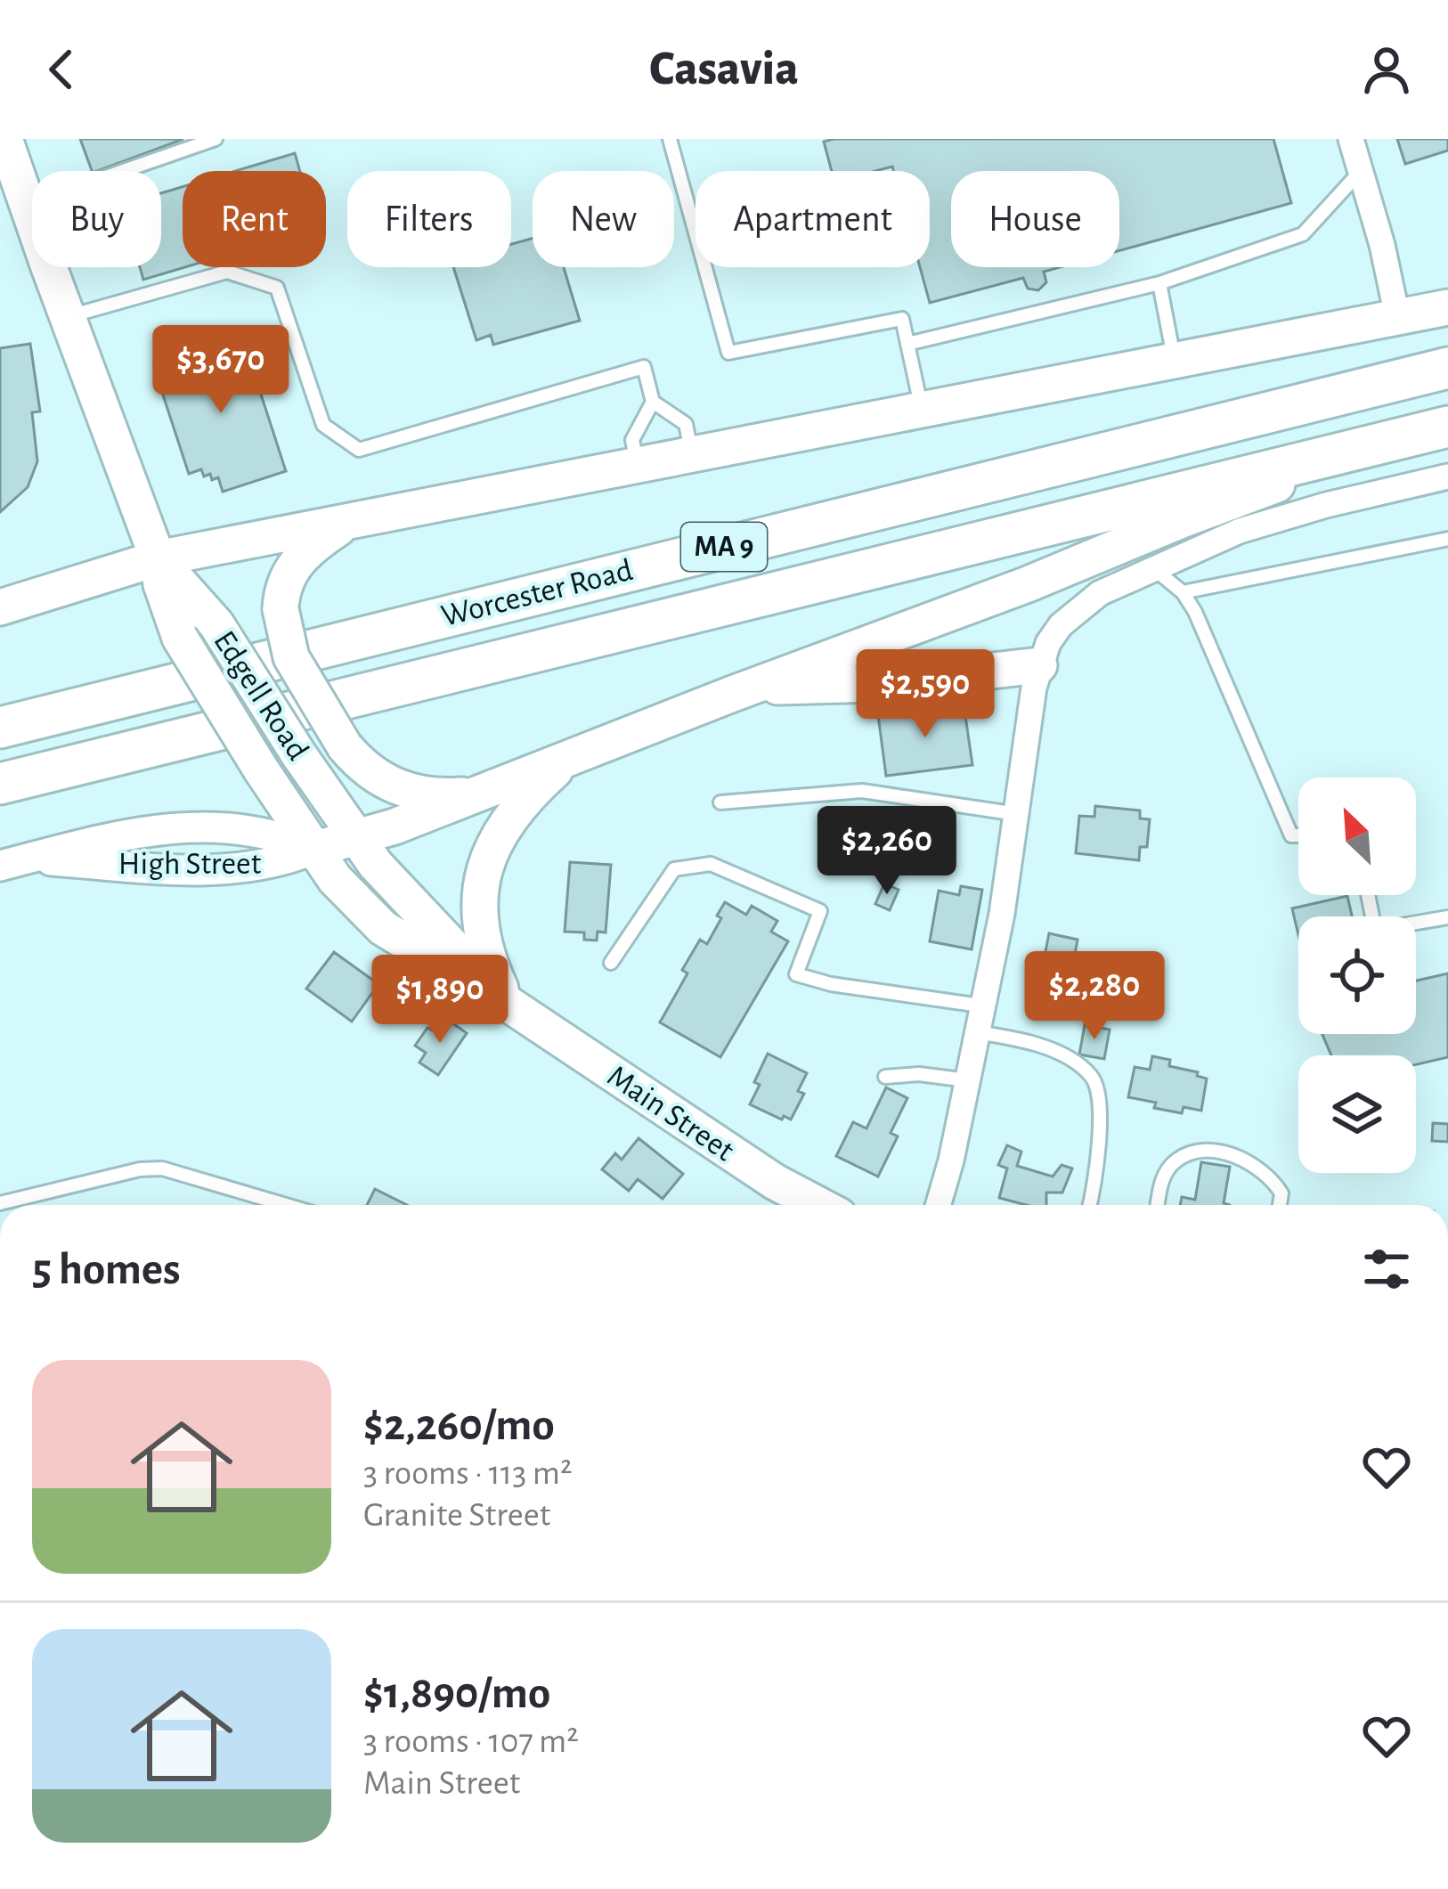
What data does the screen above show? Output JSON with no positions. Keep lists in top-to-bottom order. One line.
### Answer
{"streets":{"highway":["MA 9","Worcester Road"],"main road":["Edgell Road","Main Street"],"street":["High Street"]},"crossings":[["Worcester Road","Edgell Road"],["Worcester Road","High Street"],["Worcester Road","Main Street"],["Edgell Road","High Street"],["Edgell Road","Main Street"],["High Street","Main Street"]],"north":"top left","page":{"header":"Casavia","chip":["Buy","Rent","Filters","New","Apartment","House"],"price":["$3,670","$2,590","$2,260","$2,280","$1,890"],"heading":"5 homes","list":[{"name":"$2,260/mo","note":"3 rooms · 113 m² · Granite Street"},{"name":"$1,890/mo","note":"3 rooms · 107 m² · Main Street"}]}}
